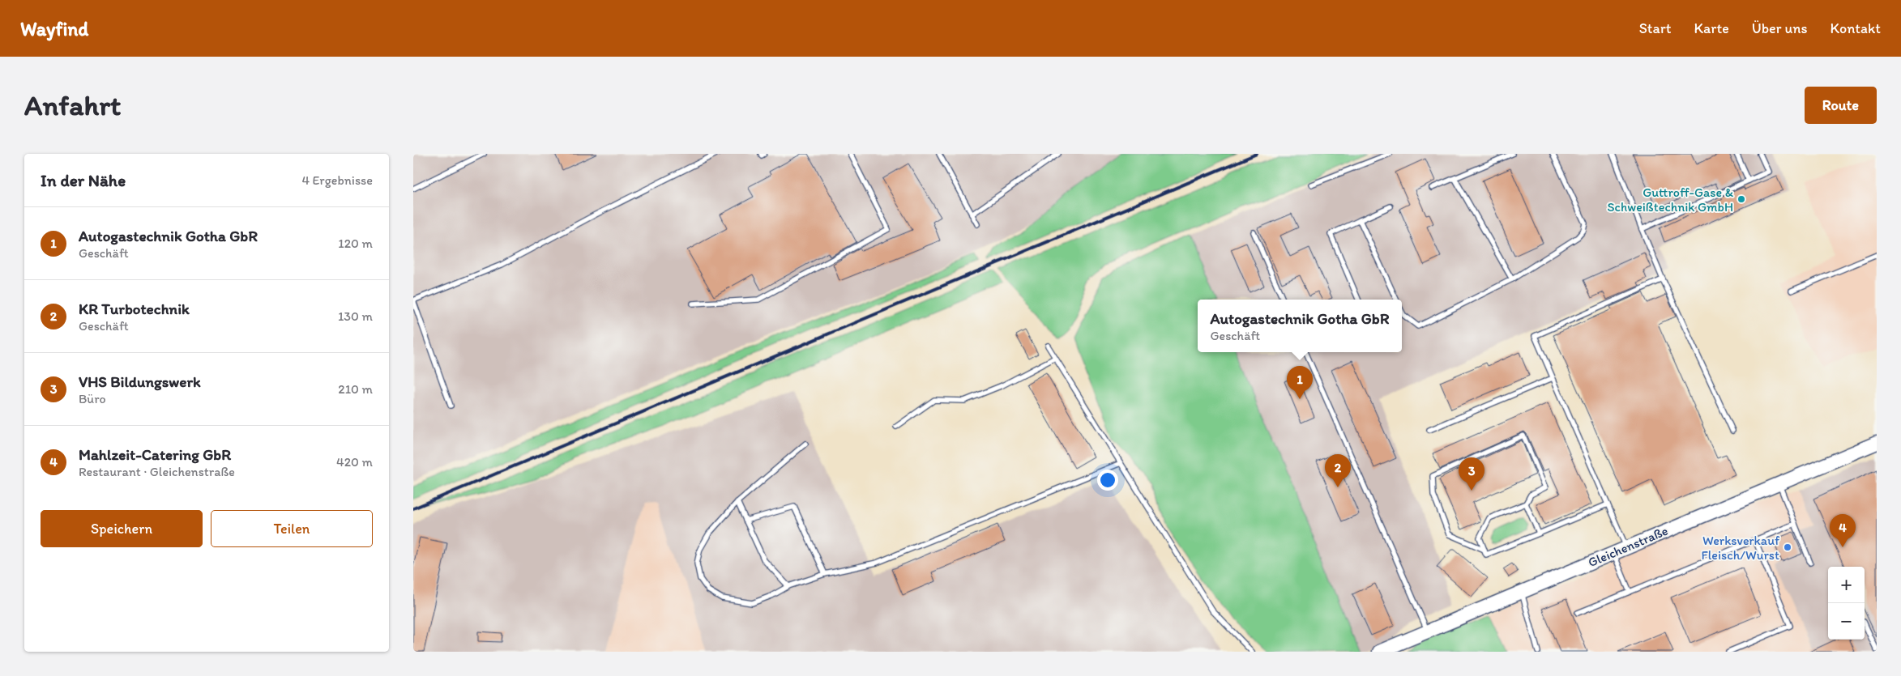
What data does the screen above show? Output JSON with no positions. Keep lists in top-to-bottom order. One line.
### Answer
{"streets":{"street":["Gleichenstraße"]},"places":["Guttroff-Gase & Schweißtechnik GmbH","Werksverkauf Fleisch/Wurst"],"page":{"header":"Wayfind","nav":["Start","Karte","Über uns","Kontakt"],"buttons":["Route",["Speichern","Teilen"]],"title":"Anfahrt","heading":["In der Nähe","4 Ergebnisse"],"list":[{"mark":"1","name":"Autogastechnik Gotha GbR","note":"Geschäft","value":"120 m"},{"mark":"2","name":"KR Turbotechnik","note":"Geschäft","value":"130 m"},{"mark":"3","name":"VHS Bildungswerk","note":"Büro","value":"210 m"},{"mark":"4","name":"Mahlzeit-Catering GbR","note":"Restaurant · Gleichenstraße","value":"420 m"}],"popup":["Autogastechnik Gotha GbR","Geschäft"],"pins":["1","2","3","4"],"map_buttons":["+","−"]}}
